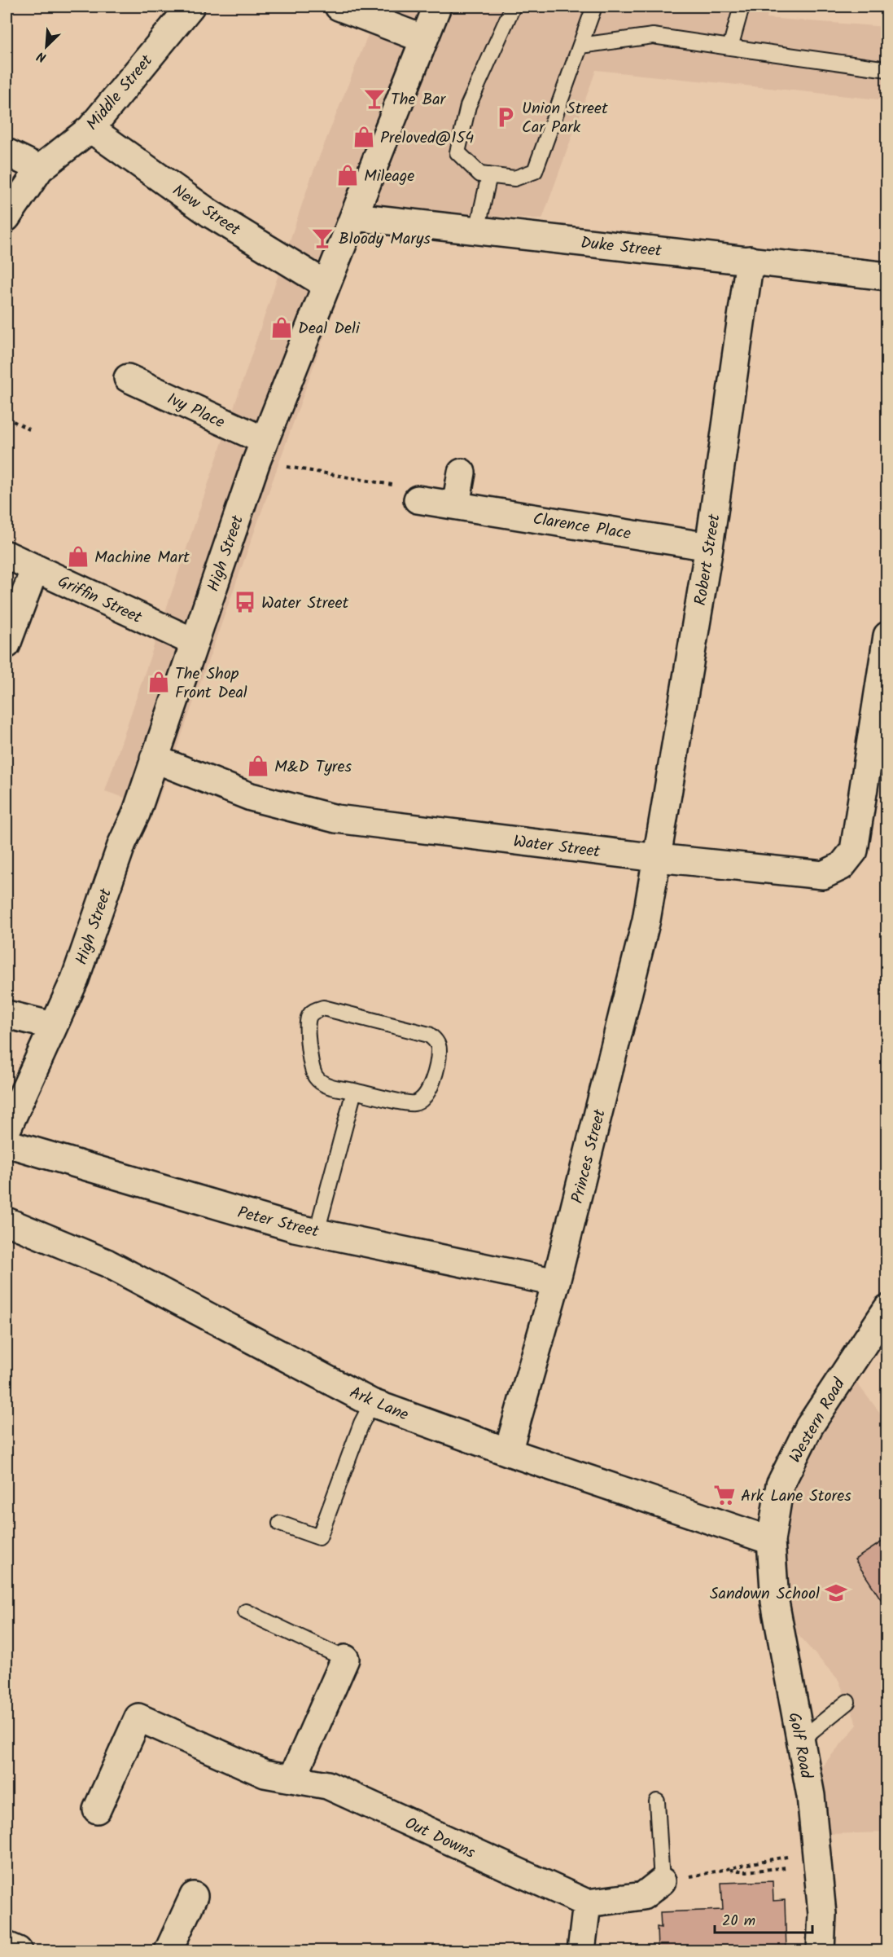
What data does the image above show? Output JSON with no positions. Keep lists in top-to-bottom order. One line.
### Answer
{"streets":{"street":["Middle Street","New Street","Duke Street","Ivy Place","Clarence Place","High Street","Robert Street","Griffin Street","Water Street","Princes Street","Peter Street","Ark Lane","Western Road","Golf Road","Out Downs"]},"crossings":[["Middle Street","New Street"],["New Street","High Street"],["Duke Street","High Street"],["Duke Street","Robert Street"],["Ivy Place","High Street"],["Clarence Place","Robert Street"],["High Street","Griffin Street"],["High Street","Water Street"],["Robert Street","Water Street"],["Robert Street","Princes Street"],["Water Street","Princes Street"],["Princes Street","Peter Street"],["Princes Street","Ark Lane"],["Ark Lane","Western Road"],["Ark Lane","Golf Road"],["Western Road","Golf Road"]],"places":{"bar":["The Bar","Bloody Marys"],"parking":["Union Street Car Park"],"shop":["Preloved@154","Mileage","Deal Deli","Machine Mart","The Shop Front Deal","M&D Tyres"],"bus stop":["Water Street"],"supermarket":["Ark Lane Stores"],"school or university":["Sandown School"]},"scale_bar":"20 m","north":"bottom left"}
